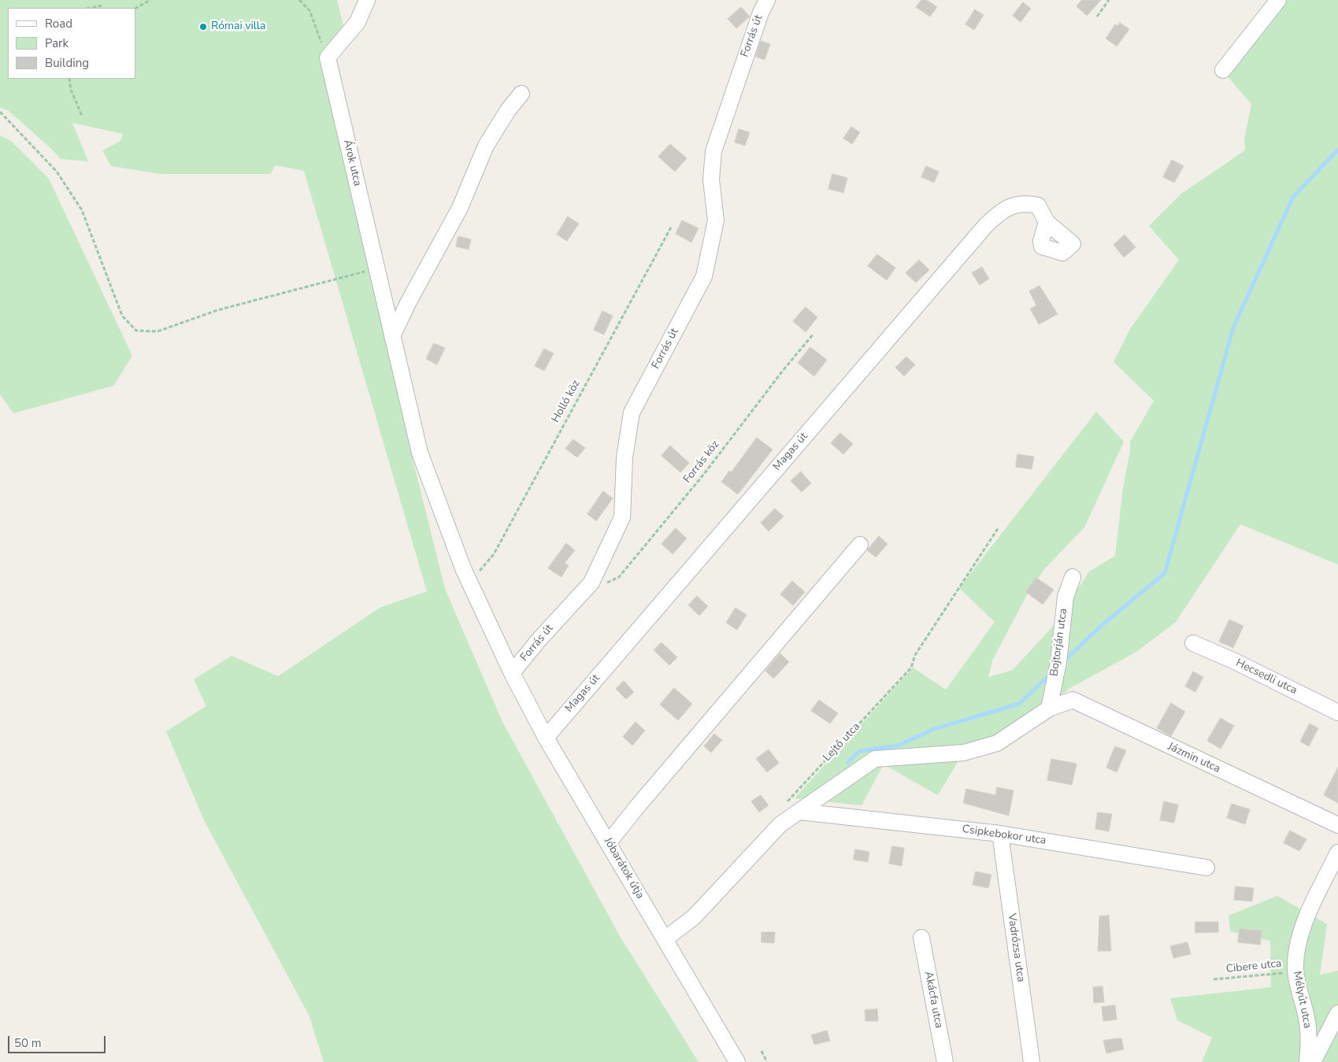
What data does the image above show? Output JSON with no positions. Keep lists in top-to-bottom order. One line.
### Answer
{"streets":{"street":["Forrás út","Árok utca","Magas út","Bojtorján utca","Hecsedli utca","Jázmin utca","Csipkebokor utca","Jóbarátok útja","Vadrózsa utca","Akácfa utca","Mélyút utca"],"path":["Holló köz","Forrás köz","Lejtő utca","Cibere utca"]},"crossings":[["Forrás út","Forrás köz"],["Forrás út","Jóbarátok útja"],["Árok utca","Holló köz"],["Árok utca","Jóbarátok útja"],["Holló köz","Jóbarátok útja"],["Magas út","Jóbarátok útja"],["Bojtorján utca","Jázmin utca"],["Lejtő utca","Jázmin utca"],["Jázmin utca","Csipkebokor utca"],["Csipkebokor utca","Vadrózsa utca"],["Cibere utca","Mélyút utca"]],"places":["Római villa"],"legend":["Road","Park","Building"],"scale_bar":"50 m"}
